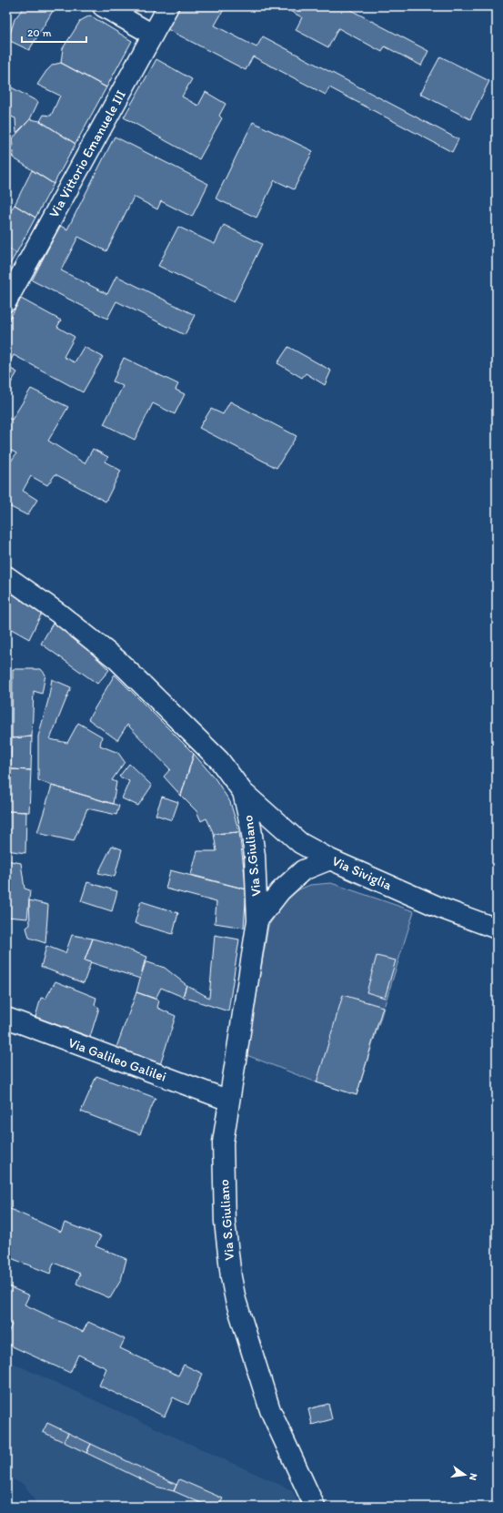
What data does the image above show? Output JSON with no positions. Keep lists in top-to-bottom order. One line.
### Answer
{"streets":{"street":["Via Vittorio Emanuele III","Via S.Giuliano","Via Siviglia","Via Galileo Galilei"]},"crossings":[["Via S.Giuliano","Via Siviglia"],["Via S.Giuliano","Via Galileo Galilei"]],"scale_bar":"20 m","north":"right"}
